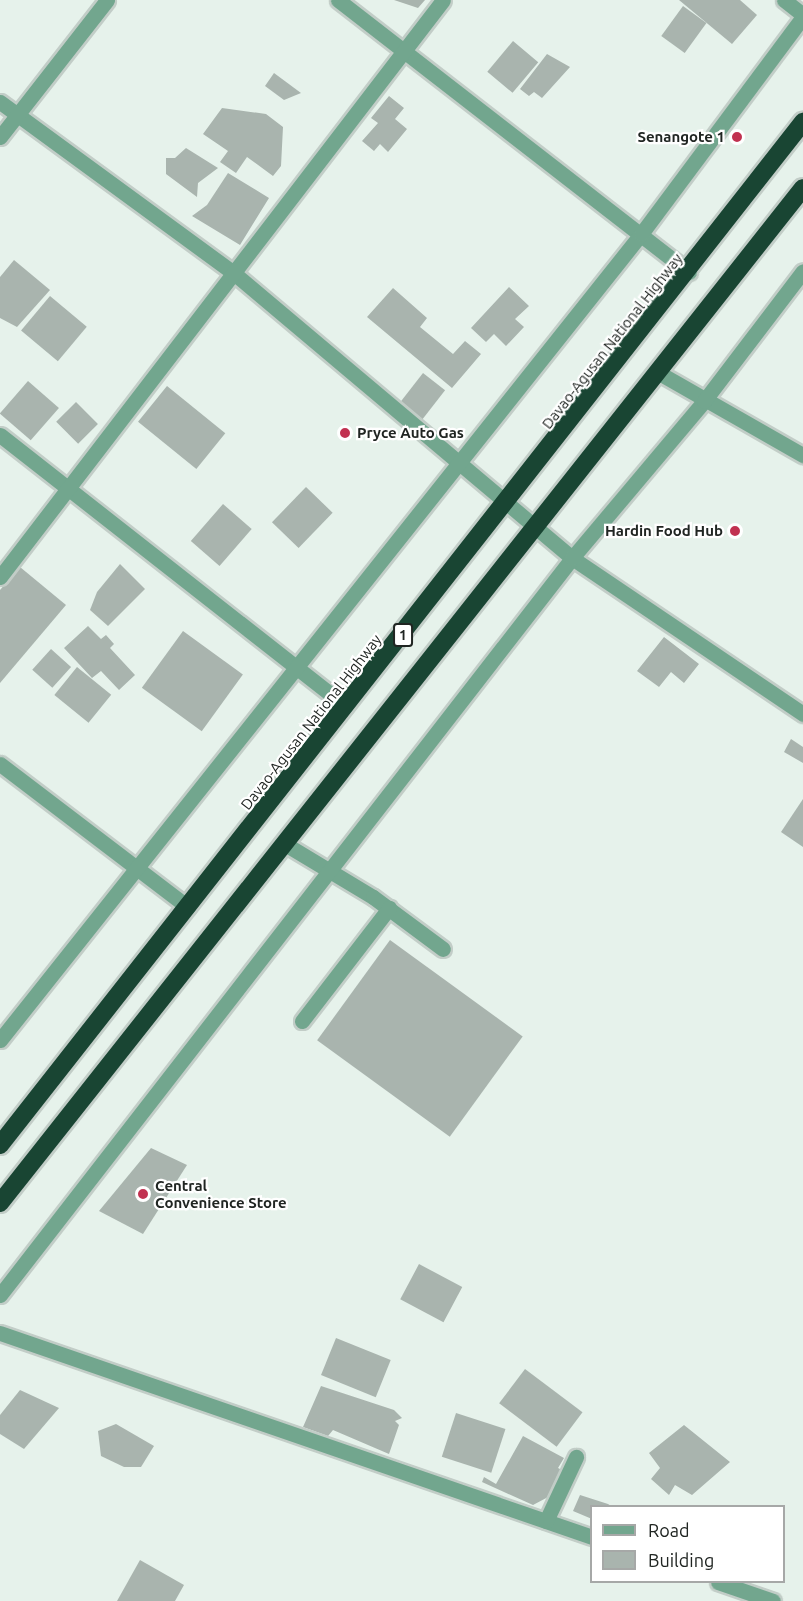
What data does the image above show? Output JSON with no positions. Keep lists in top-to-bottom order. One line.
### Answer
{"streets":{"highway":["Davao-Agusan National Highway","1"]},"places":["Senangote 1","Pryce Auto Gas","Hardin Food Hub","Central Convenience Store"],"legend":["Road","Building"]}
